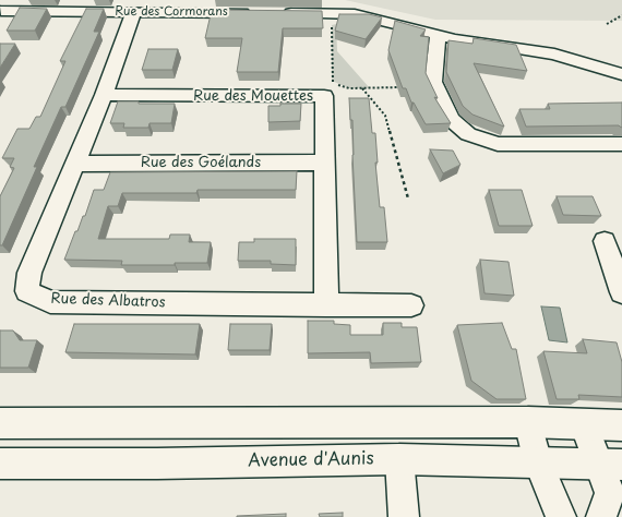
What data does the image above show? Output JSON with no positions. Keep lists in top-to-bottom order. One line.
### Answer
{"streets":{"main road":["Avenue d'Aunis"],"street":["Rue des Cormorans","Rue des Mouettes","Rue des Goélands","Rue des Albatros"]},"crossings":[["Rue des Cormorans","Rue des Albatros"],["Rue des Mouettes","Rue des Goélands"],["Rue des Mouettes","Rue des Albatros"],["Rue des Goélands","Rue des Albatros"]]}
